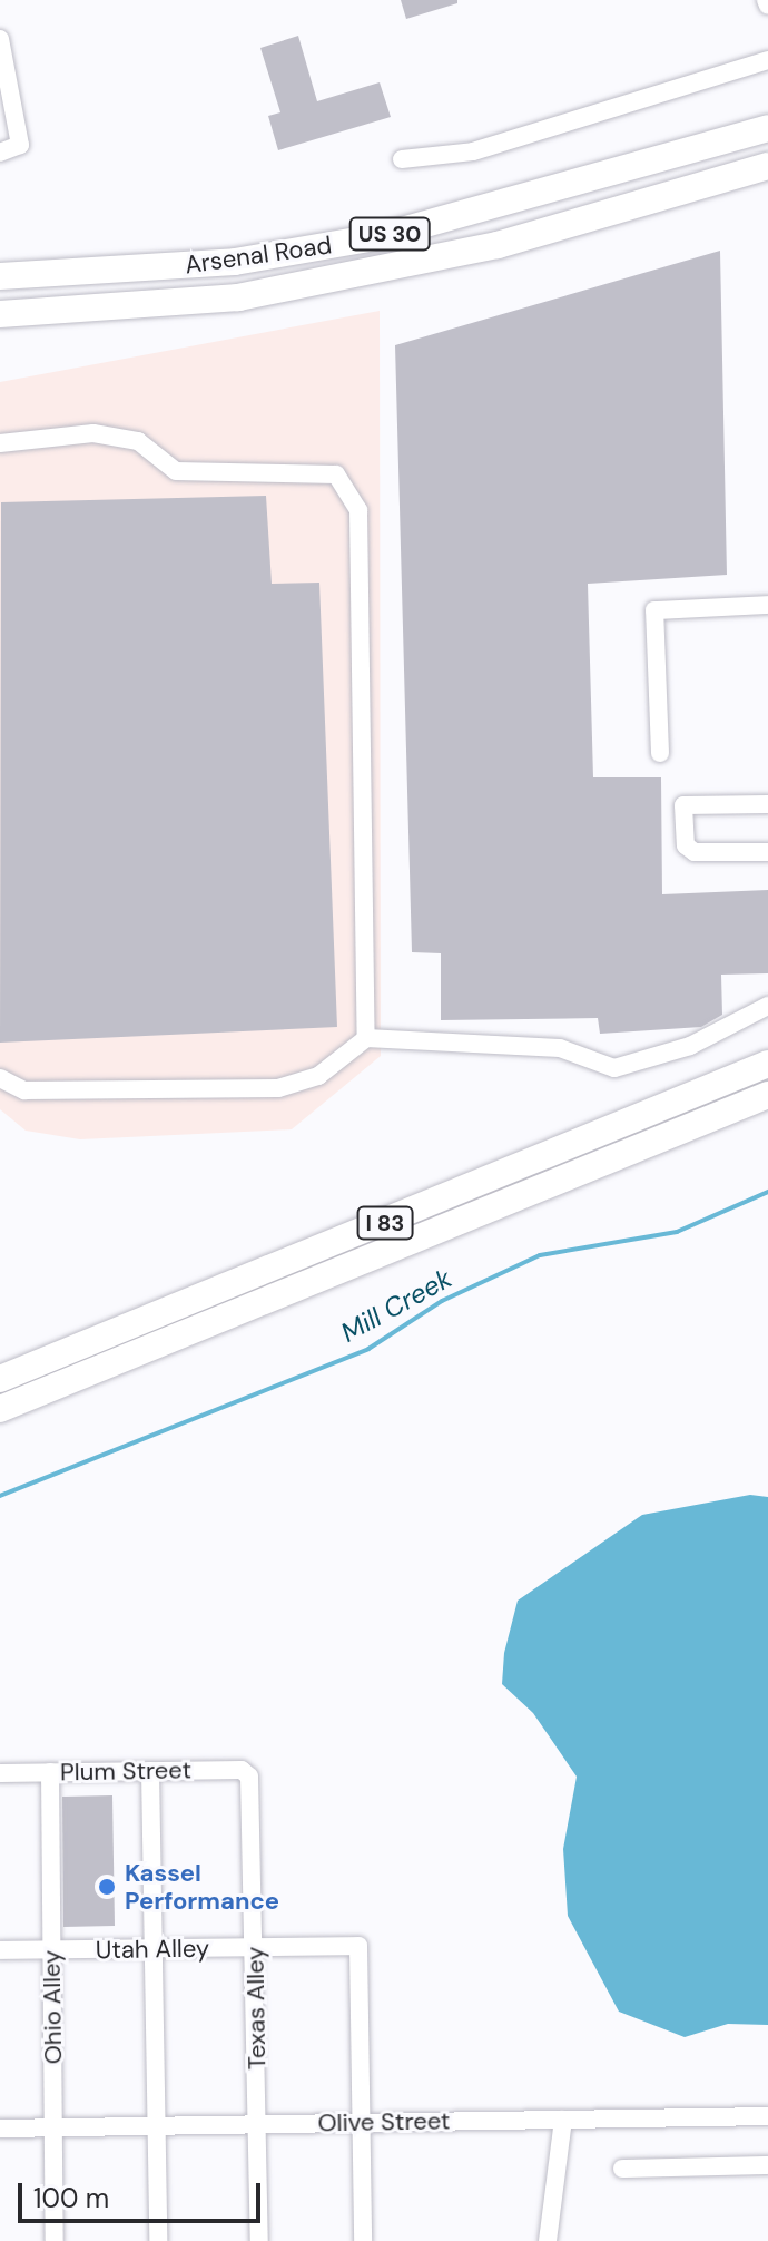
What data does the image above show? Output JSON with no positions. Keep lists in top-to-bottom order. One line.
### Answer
{"streets":{"highway":["US 30","Arsenal Road","I 83"],"street":["Plum Street","Utah Alley","Ohio Alley","Texas Alley","Olive Street"]},"crossings":[["Plum Street","Ohio Alley"],["Plum Street","Texas Alley"],["Utah Alley","Ohio Alley"],["Utah Alley","Texas Alley"],["Utah Alley","Olive Street"],["Ohio Alley","Olive Street"],["Texas Alley","Olive Street"]],"water":["Mill Creek"],"places":["Kassel Performance"],"scale_bar":"100 m"}
